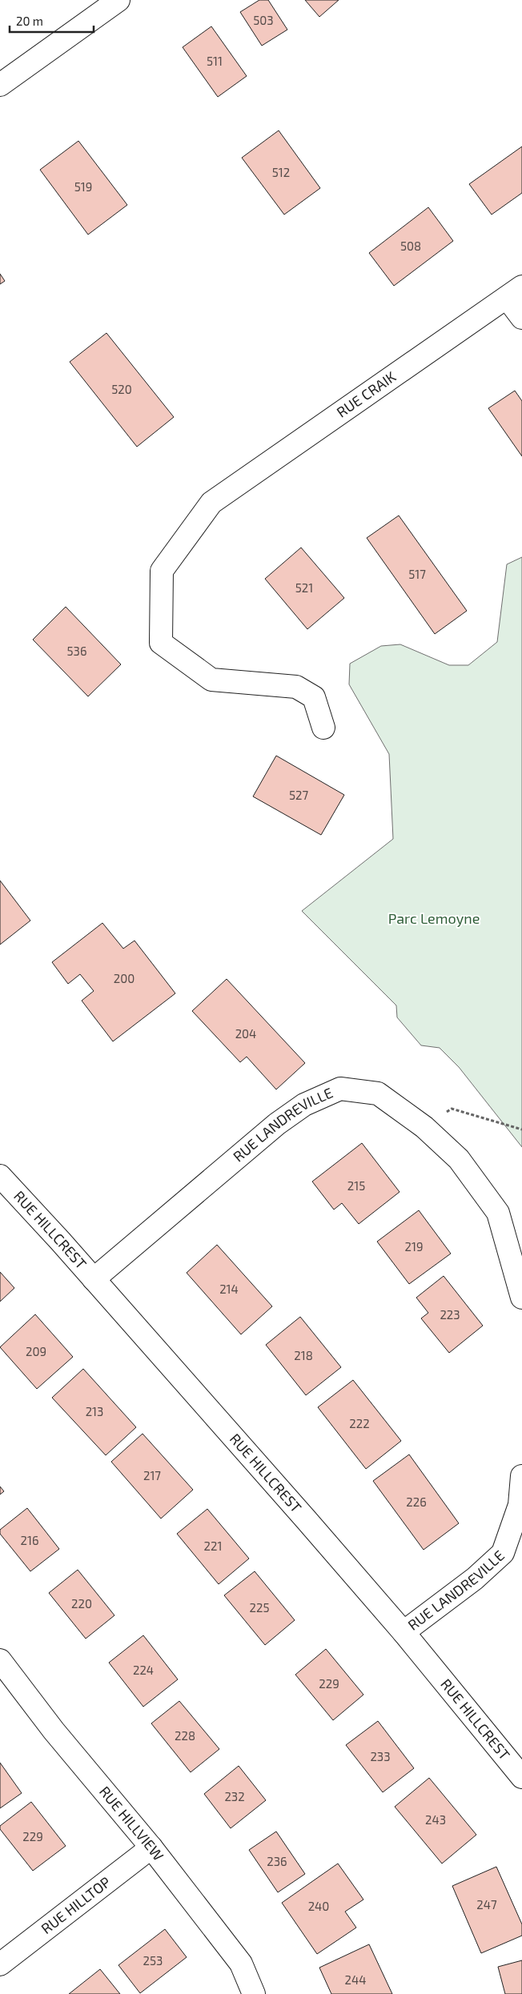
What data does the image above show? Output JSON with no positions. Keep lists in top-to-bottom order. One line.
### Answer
{"streets":{"street":["RUE CRAIK","RUE LANDREVILLE","RUE HILLCREST","RUE HILLVIEW","RUE HILLTOP"]},"crossings":[["RUE LANDREVILLE","RUE HILLCREST"],["RUE HILLVIEW","RUE HILLTOP"]],"parks":["Parc Lemoyne"],"house_numbers":["503","511","512","519","508","520","517","521","536","527","200","204","215","219","214","223","209","218","213","222","217","226","216","221","220","225","224","229","228","233","232","243","229","236","247","240","253","244"],"scale_bar":"20 m"}
